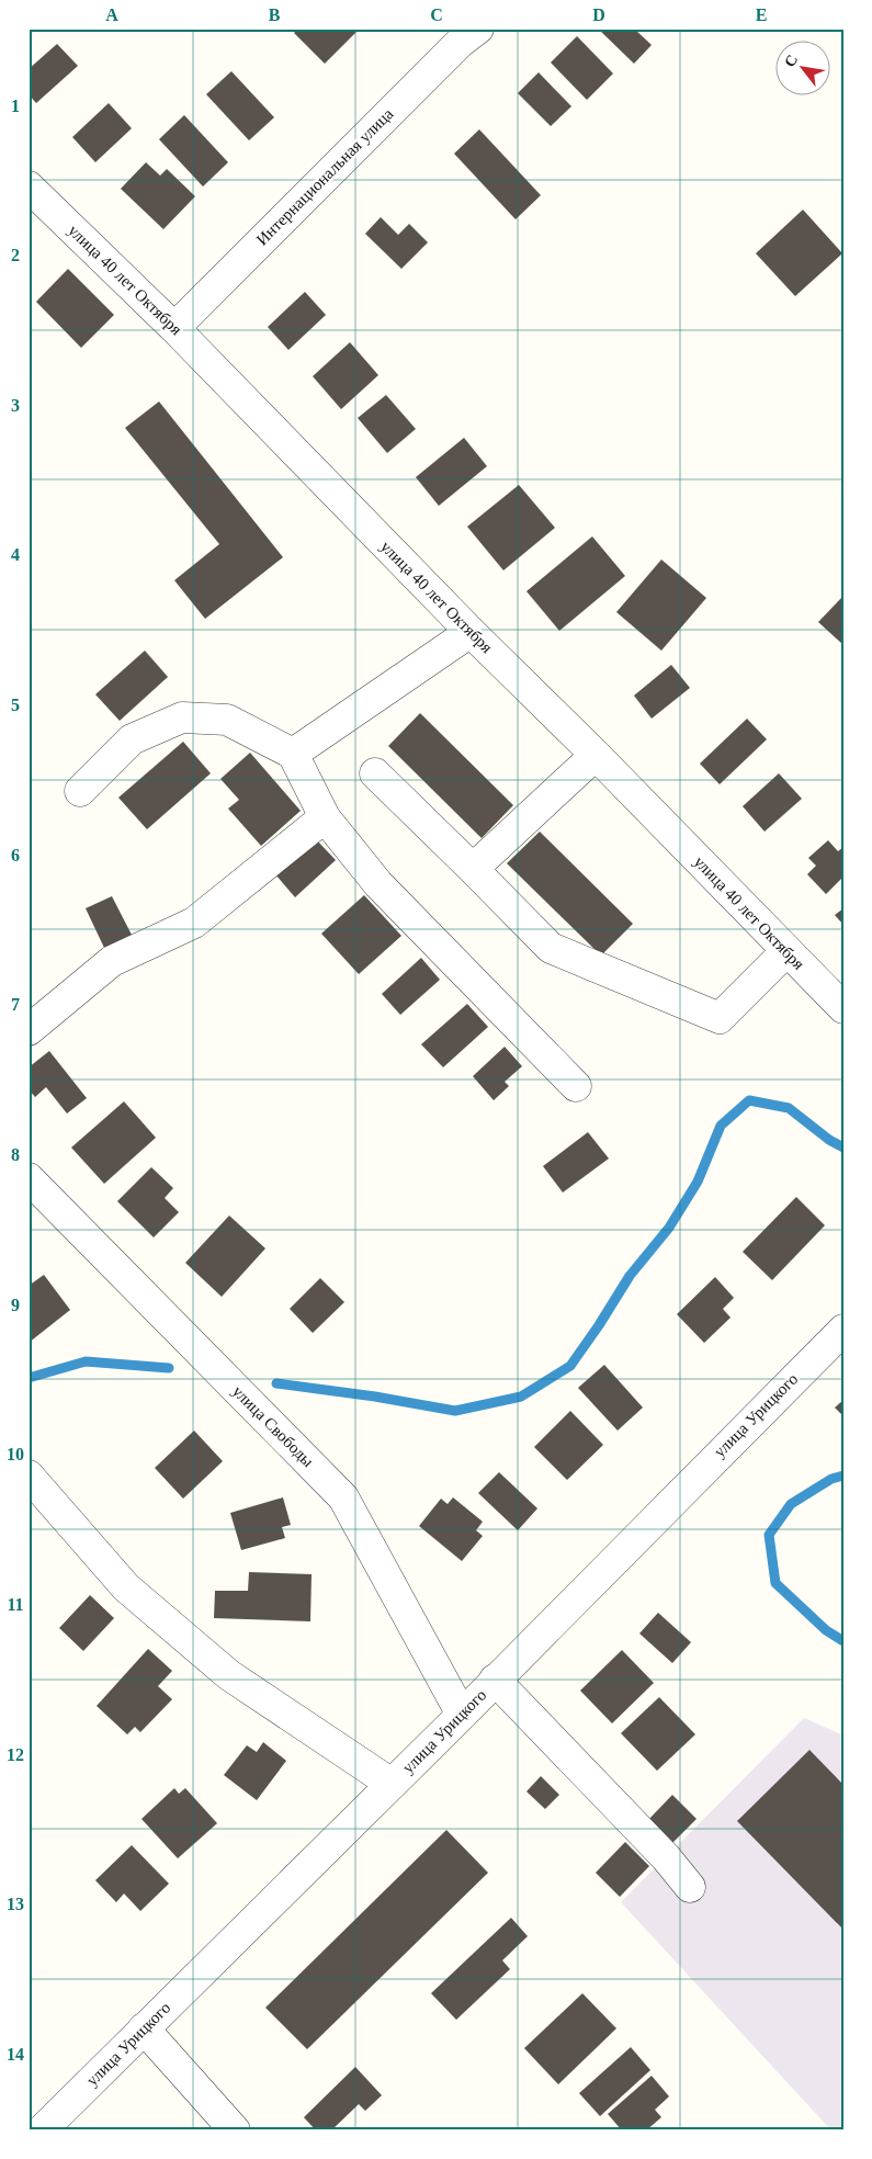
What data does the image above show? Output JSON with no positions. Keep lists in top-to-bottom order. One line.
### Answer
{"streets":{"street":["Интернациональная улица","улица 40 лет Октября","улица Урицкого","улица Свободы"]},"crossings":[["Интернациональная улица","улица 40 лет Октября"],["улица Урицкого","улица Свободы"]],"north":"top left","grid":{"columns":["A","B","C","D","E"],"rows":["1","2","3","4","5","6","7","8","9","10","11","12","13","14"]}}
